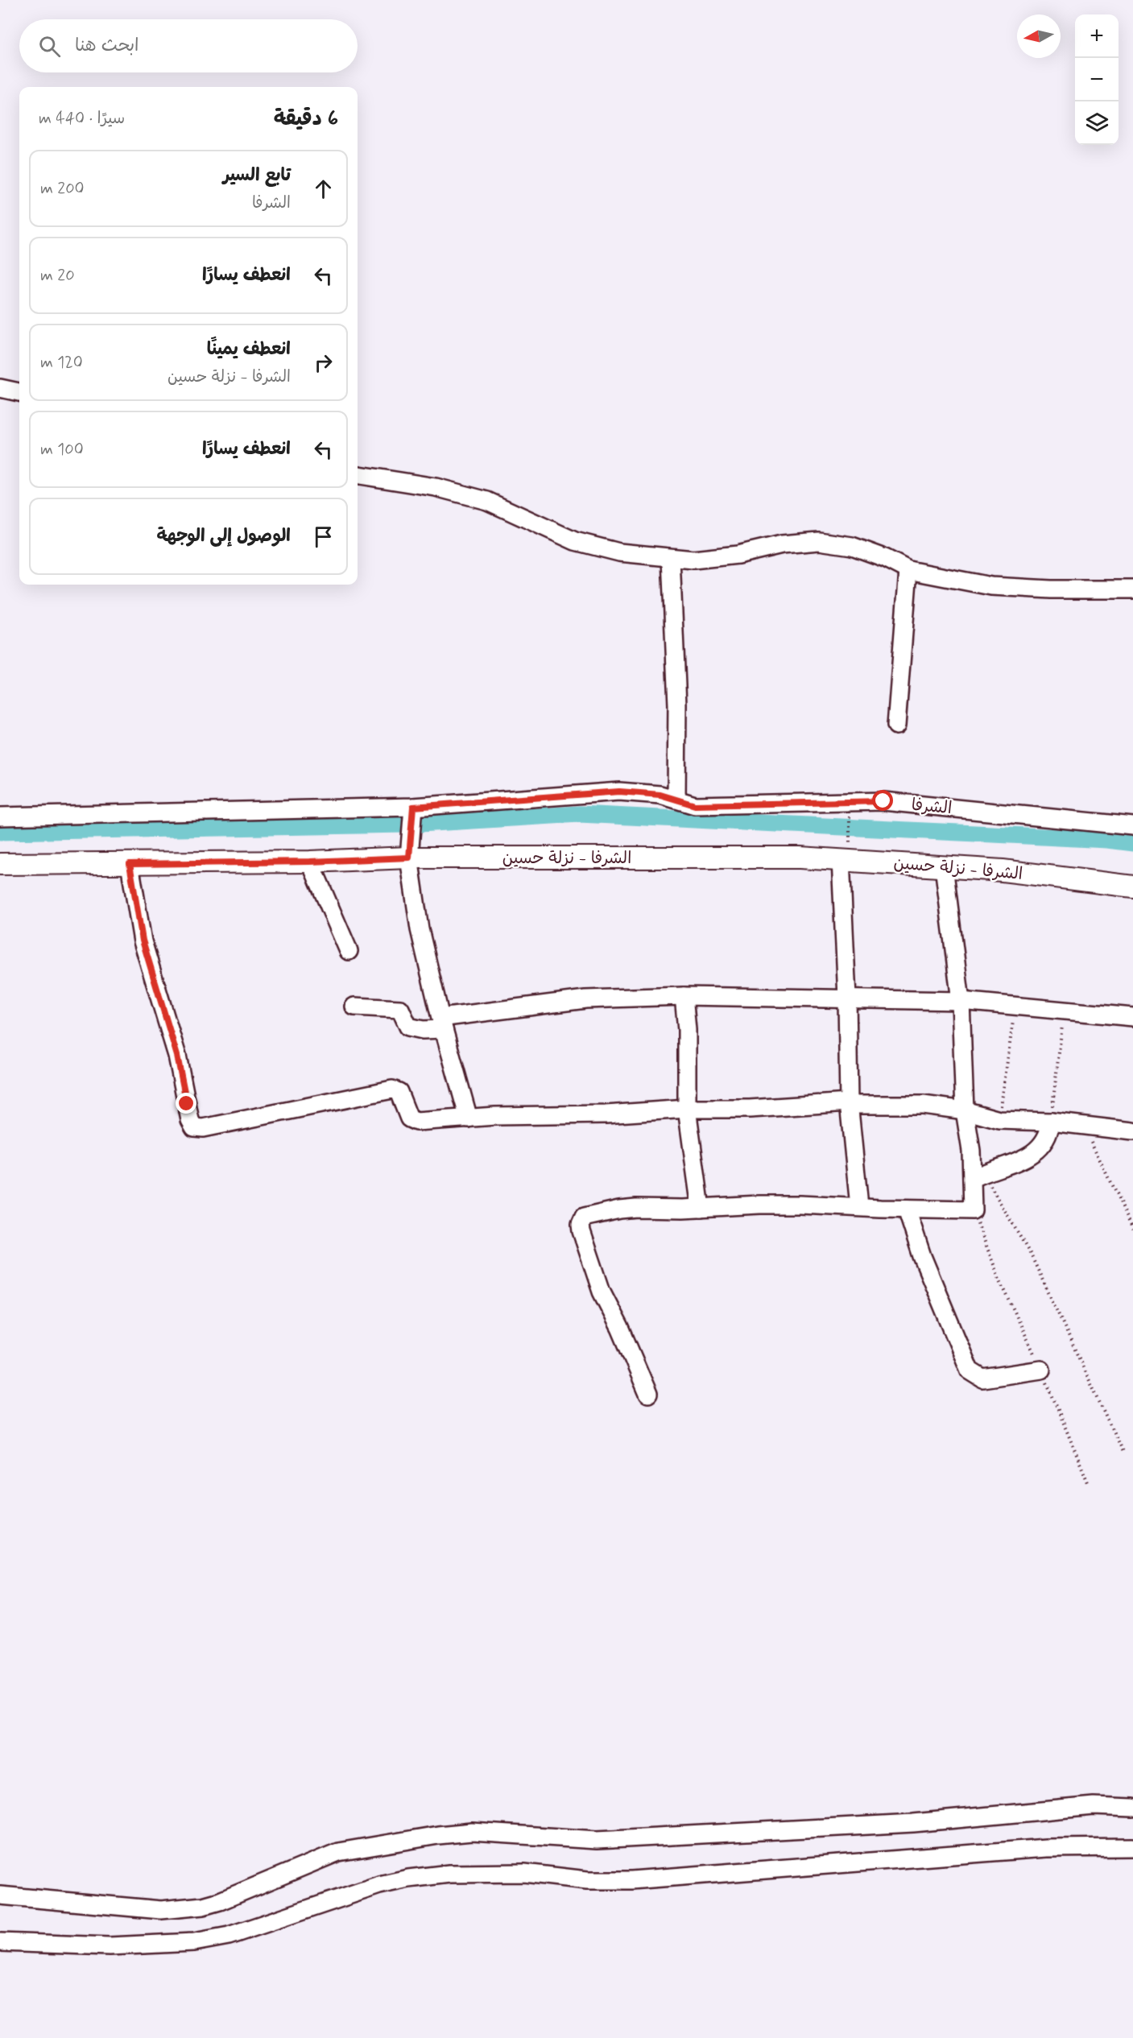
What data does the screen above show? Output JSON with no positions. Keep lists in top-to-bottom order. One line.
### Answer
{"streets":{"street":["الشرفا","الشرفا - نزلة حسين"]},"north":"left","page":{"map_buttons":["+","−"],"search":"ابحث هنا","heading":["6 دقيقة","سيرًا · 440 m"],"list":[["تابع السير","الشرفا","200 m"],["انعطف يسارًا","20 m"],["انعطف يمينًا","الشرفا - نزلة حسين","120 m"],["انعطف يسارًا","100 m"],"الوصول إلى الوجهة"]}}
